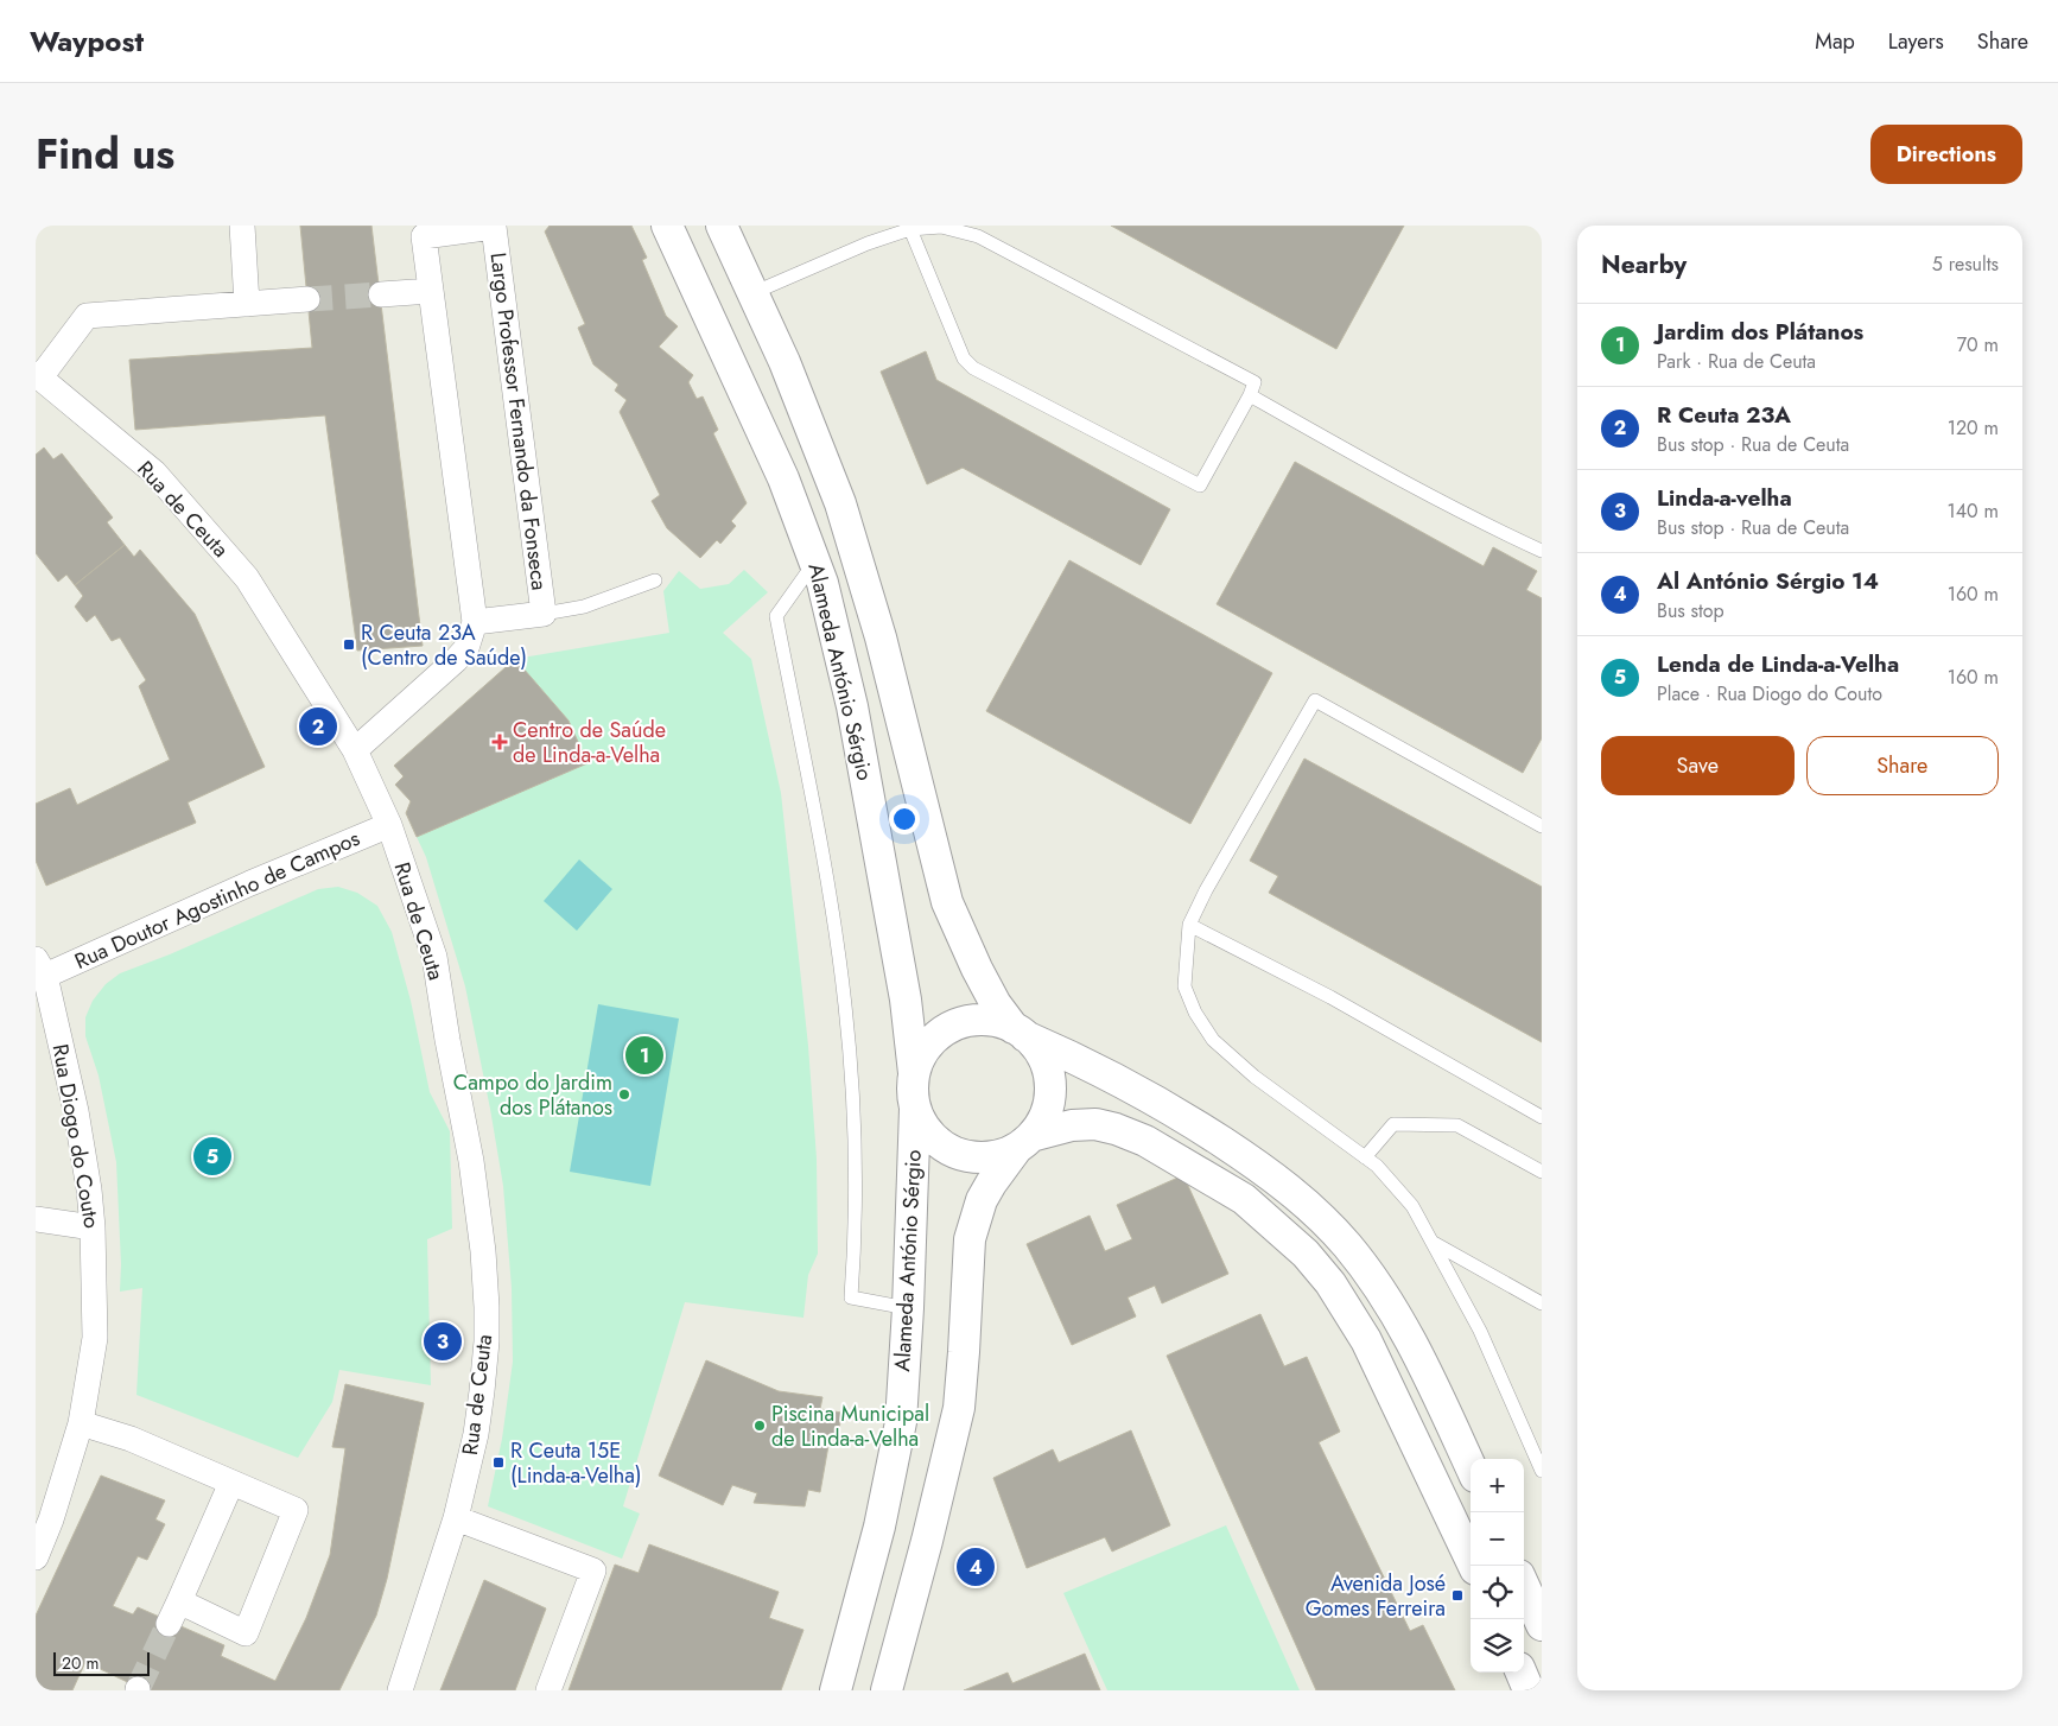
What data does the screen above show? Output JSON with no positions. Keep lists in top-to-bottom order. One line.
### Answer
{"streets":{"street":["Largo Professor Fernando da Fonseca","Rua de Ceuta","Alameda António Sérgio","Rua Doutor Agostinho de Campos","Rua Diogo do Couto"]},"crossings":[["Largo Professor Fernando da Fonseca","Rua de Ceuta"],["Rua de Ceuta","Rua Doutor Agostinho de Campos"],["Rua Doutor Agostinho de Campos","Rua Diogo do Couto"]],"places":{"transit":["R Ceuta 23A (Centro de Saúde)","R Ceuta 15E (Linda-a-Velha)","Avenida José Gomes Ferreira"],"health":["Centro de Saúde de Linda-a-Velha"],"other":["Campo do Jardim dos Plátanos","Piscina Municipal de Linda-a-Velha"]},"scale_bar":"20 m","page":{"header":"Waypost","nav":["Map","Layers","Share"],"title":"Find us","buttons":["Directions",["Save","Share"]],"heading":["Nearby","5 results"],"list":[{"mark":"1","name":"Jardim dos Plátanos","note":"Park · Rua de Ceuta","value":"70 m"},{"mark":"2","name":"R Ceuta 23A","note":"Bus stop · Rua de Ceuta","value":"120 m"},{"mark":"3","name":"Linda-a-velha","note":"Bus stop · Rua de Ceuta","value":"140 m"},{"mark":"4","name":"Al António Sérgio 14","note":"Bus stop","value":"160 m"},{"mark":"5","name":"Lenda de Linda-a-Velha","note":"Place · Rua Diogo do Couto","value":"160 m"}],"pins":["2","1","5","3","4"],"map_buttons":["+","−"],"scale":"20 m"}}
